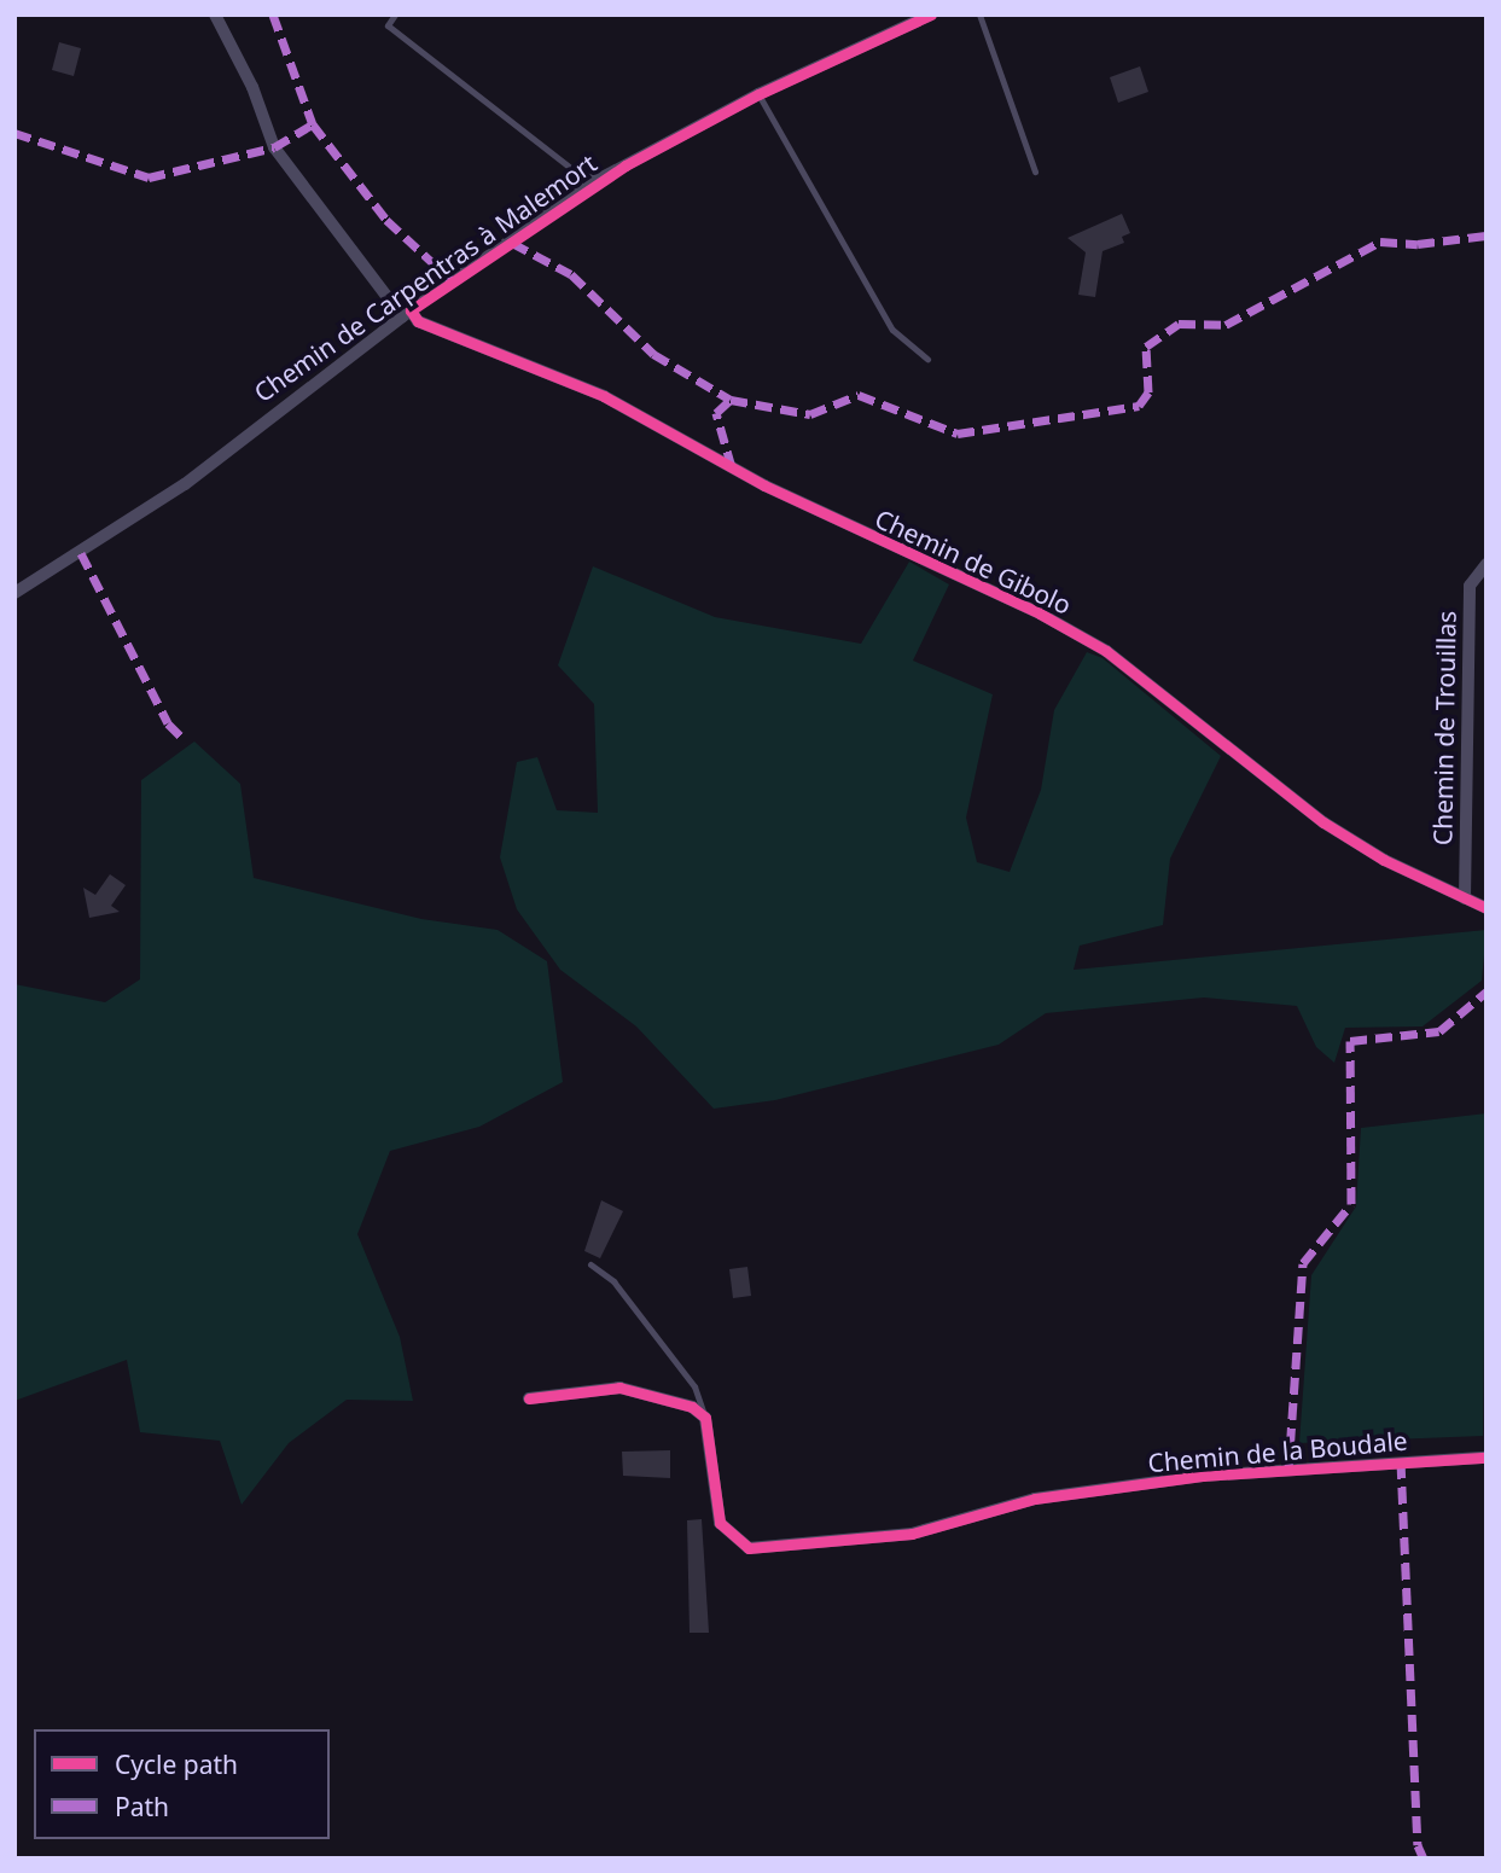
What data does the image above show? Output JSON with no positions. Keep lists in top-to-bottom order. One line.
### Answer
{"streets":{"street":["Chemin de Carpentras à Malemort","Chemin de Gibolo","Chemin de Trouillas","Chemin de la Boudale"]},"crossings":[["Chemin de Carpentras à Malemort","Chemin de Gibolo"],["Chemin de Gibolo","Chemin de Trouillas"]],"legend":["Cycle path","Path"]}
